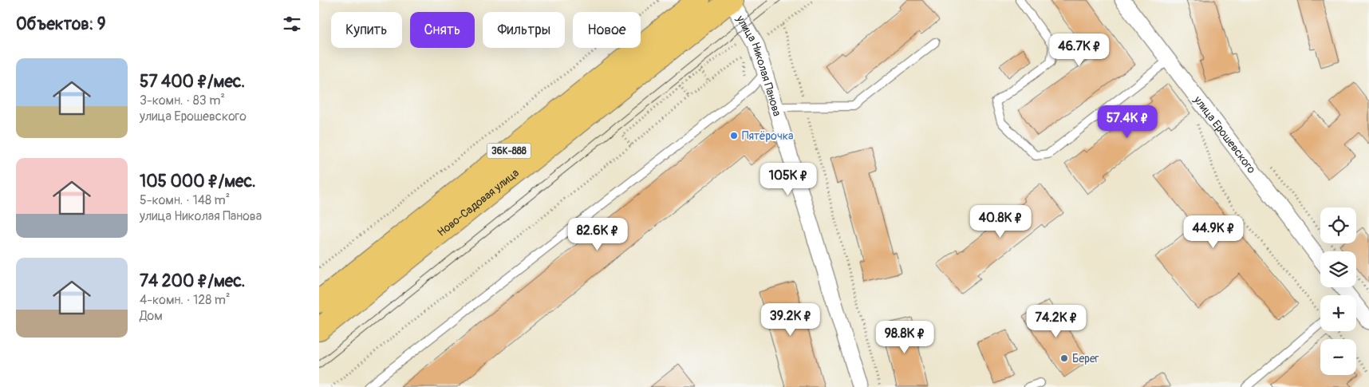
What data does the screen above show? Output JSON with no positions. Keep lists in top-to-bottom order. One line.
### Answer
{"streets":{"main road":["36К-888","Ново-Садовая улица"],"street":["улица Николая Панова","улица Ерошевского"]},"crossings":[["улица Николая Панова","Ново-Садовая улица"]],"places":["Пятёрочка","Берег"],"page":{"heading":"Объектов: 9","chip":["Купить","Снять","Фильтры","Новое"],"price":["46.7K ₽","57.4K ₽","105K ₽","40.8K ₽","44.9K ₽","82.6K ₽","39.2K ₽","74.2K ₽","98.8K ₽"],"list":[{"name":"57 400 ₽/мес.","note":"3-комн. · 83 m² · улица Ерошевского"},{"name":"105 000 ₽/мес.","note":"5-комн. · 148 m² · улица Николая Панова"},{"name":"74 200 ₽/мес.","note":"4-комн. · 128 m² · Дом"}],"map_buttons":["+","−"]}}
